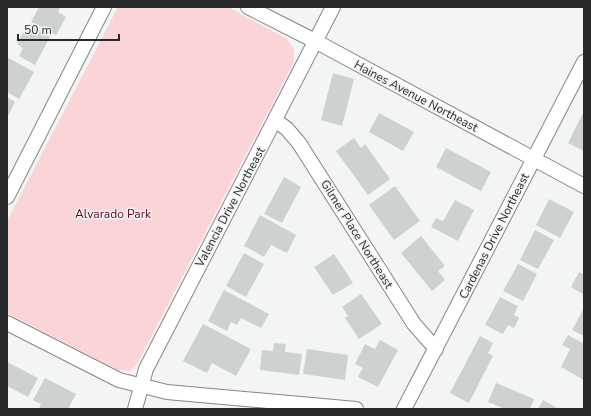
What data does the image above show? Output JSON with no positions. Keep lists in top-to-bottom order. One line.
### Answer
{"streets":{"street":["Haines Avenue Northeast","Valencia Drive Northeast","Gilmer Place Northeast","Cardenas Drive Northeast"]},"crossings":[["Haines Avenue Northeast","Valencia Drive Northeast"],["Haines Avenue Northeast","Cardenas Drive Northeast"],["Valencia Drive Northeast","Gilmer Place Northeast"],["Gilmer Place Northeast","Cardenas Drive Northeast"]],"parks":["Alvarado Park"],"scale_bar":"50 m"}
